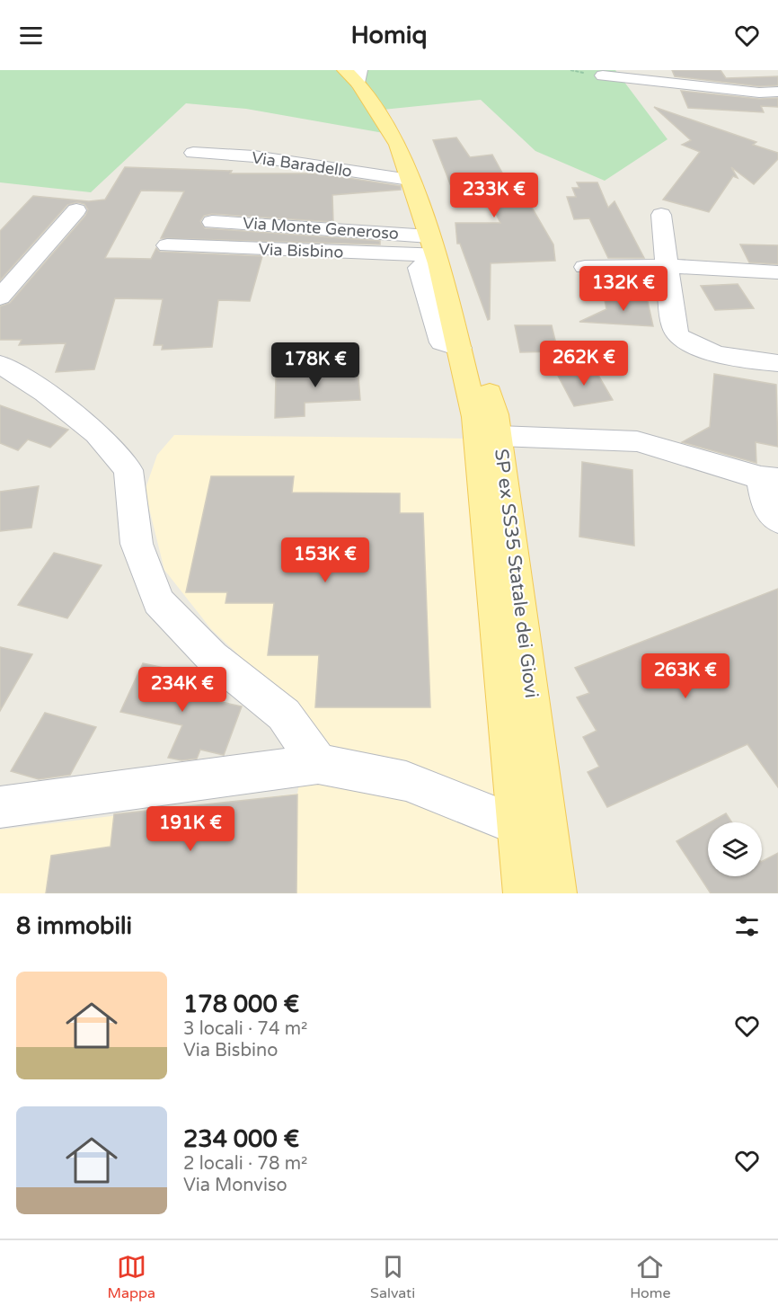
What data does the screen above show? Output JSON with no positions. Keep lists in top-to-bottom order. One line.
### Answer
{"streets":{"main road":["SP ex SS35 Statale dei Giovi"],"street":["Via Baradello","Via Monte Generoso","Via Bisbino"]},"crossings":[["Via Baradello","SP ex SS35 Statale dei Giovi"],["Via Monte Generoso","Via Bisbino"],["Via Monte Generoso","SP ex SS35 Statale dei Giovi"],["Via Bisbino","SP ex SS35 Statale dei Giovi"]],"page":{"header":"Homiq","price":["233K €","132K €","262K €","178K €","153K €","263K €","234K €","191K €"],"heading":"8 immobili","list":[{"name":"178 000 €","note":"3 locali · 74 m² · Via Bisbino"},{"name":"234 000 €","note":"2 locali · 78 m² · Via Monviso"}],"tabs":["Mappa","Salvati","Home"]}}
